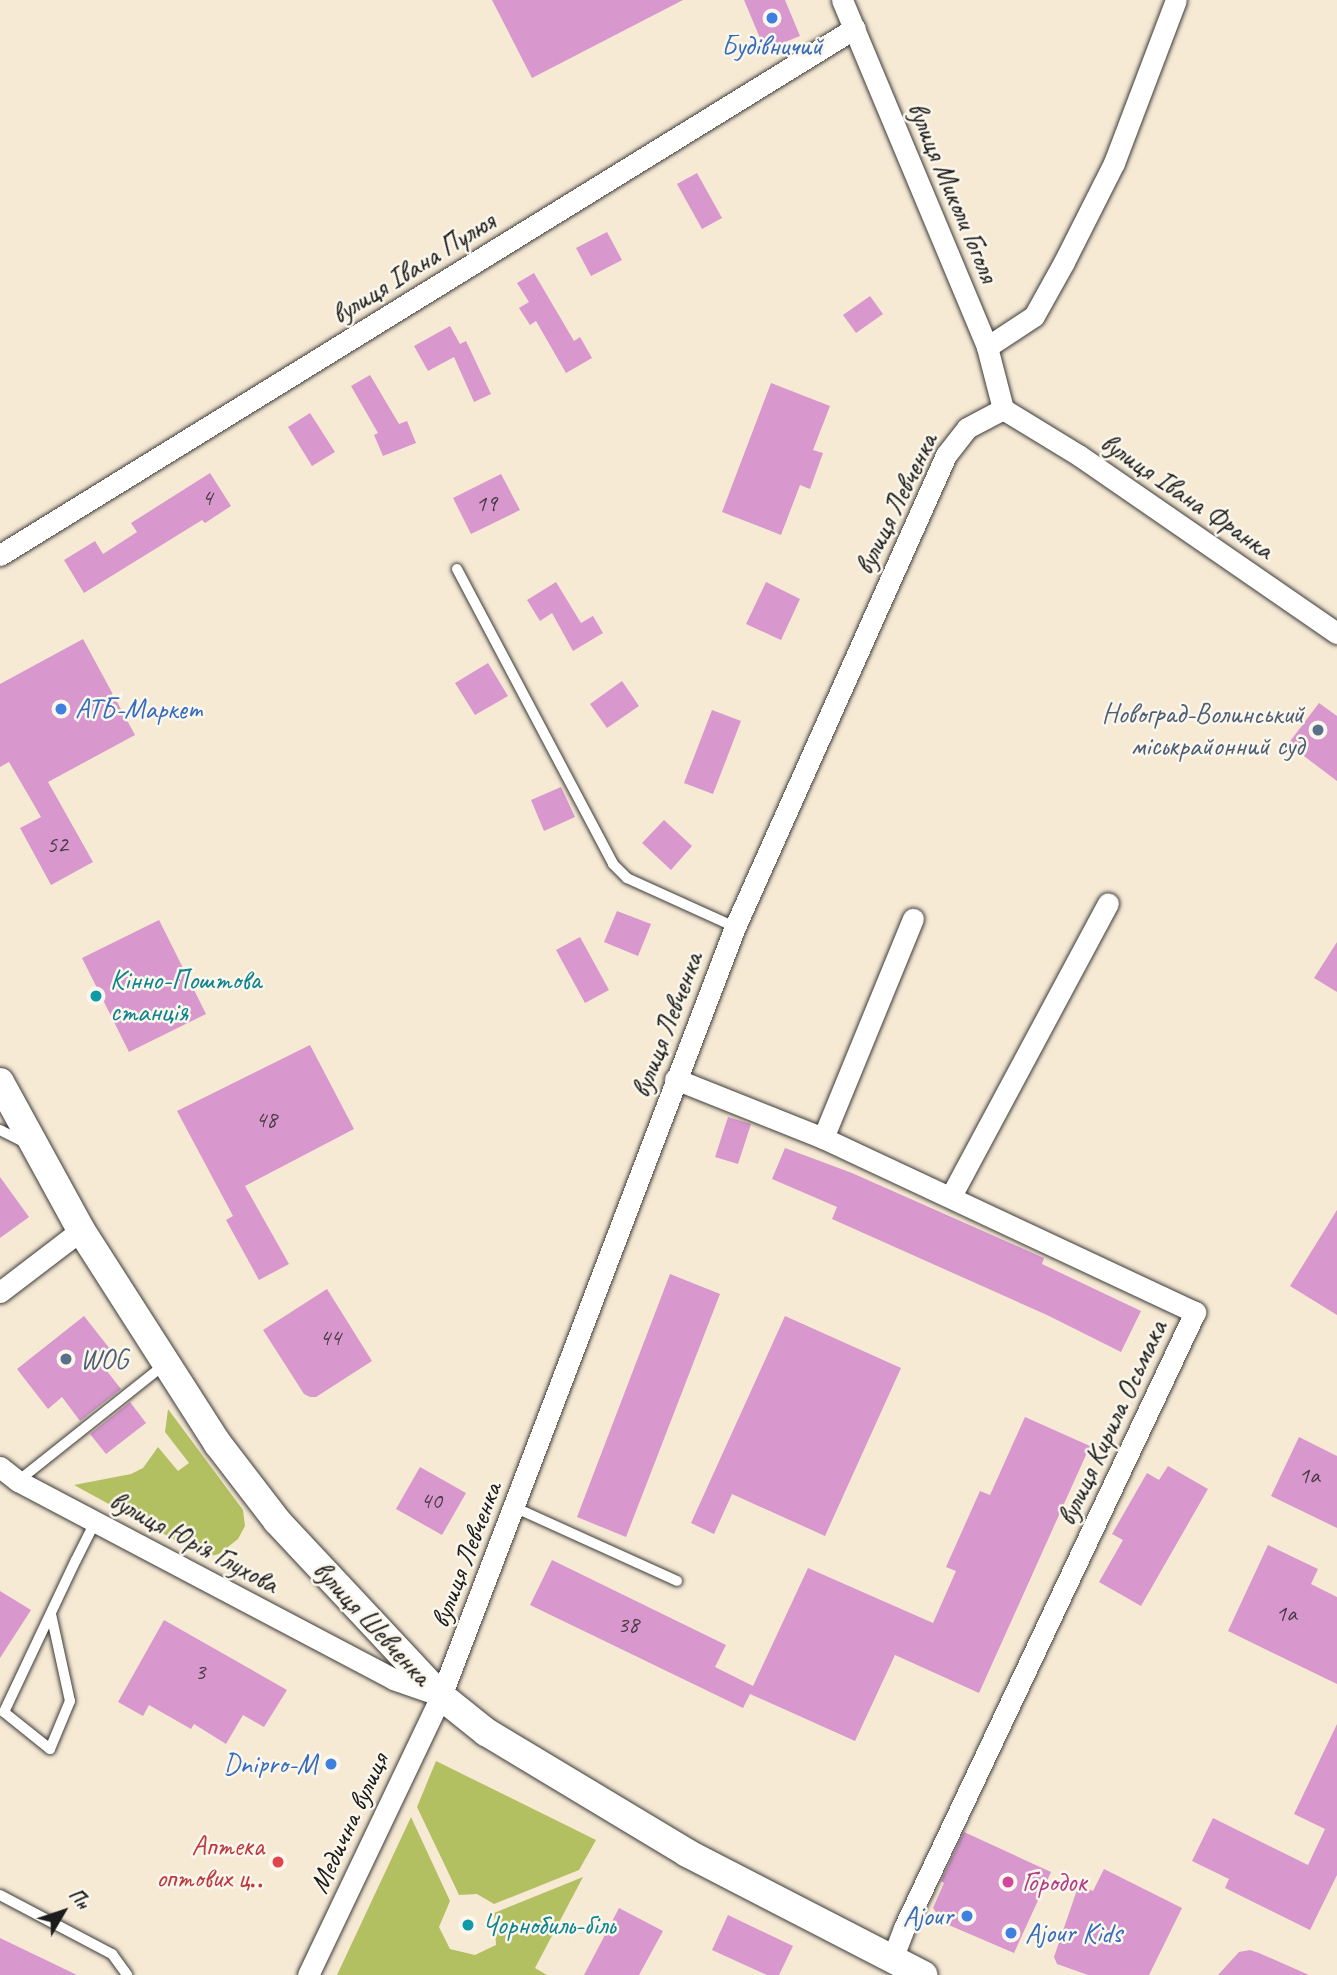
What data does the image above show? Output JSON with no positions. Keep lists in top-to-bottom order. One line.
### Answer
{"streets":{"main road":["вулиця Шевченка"],"street":["вулиця Миколи Гоголя","вулиця Івана Пулюя","вулиця Івана Франка","вулиця Левченка","вулиця Кирила Осьмака","вулиця Юрія Глухова","Медична вулиця"]},"crossings":[["вулиця Миколи Гоголя","вулиця Івана Пулюя"],["вулиця Миколи Гоголя","вулиця Івана Франка"],["вулиця Миколи Гоголя","вулиця Левченка"],["вулиця Івана Франка","вулиця Левченка"],["вулиця Левченка","вулиця Кирила Осьмака"],["вулиця Левченка","вулиця Юрія Глухова"],["вулиця Левченка","вулиця Шевченка"],["вулиця Левченка","Медична вулиця"],["вулиця Кирила Осьмака","вулиця Шевченка"],["вулиця Юрія Глухова","вулиця Шевченка"],["вулиця Юрія Глухова","Медична вулиця"],["вулиця Шевченка","Медична вулиця"]],"places":["Будівничий","АТБ-Маркет","Новоград-Волинський міськрайонний суд","Кінно-Поштова станція","WOG","Dnipro-M","Аптека оптових ц‥","Городок","Ajour","Чорнобиль-біль","Ajour Kids"],"house_numbers":["4","19","52","48","44","1а","40","1а","38","3"],"north":"top right"}
